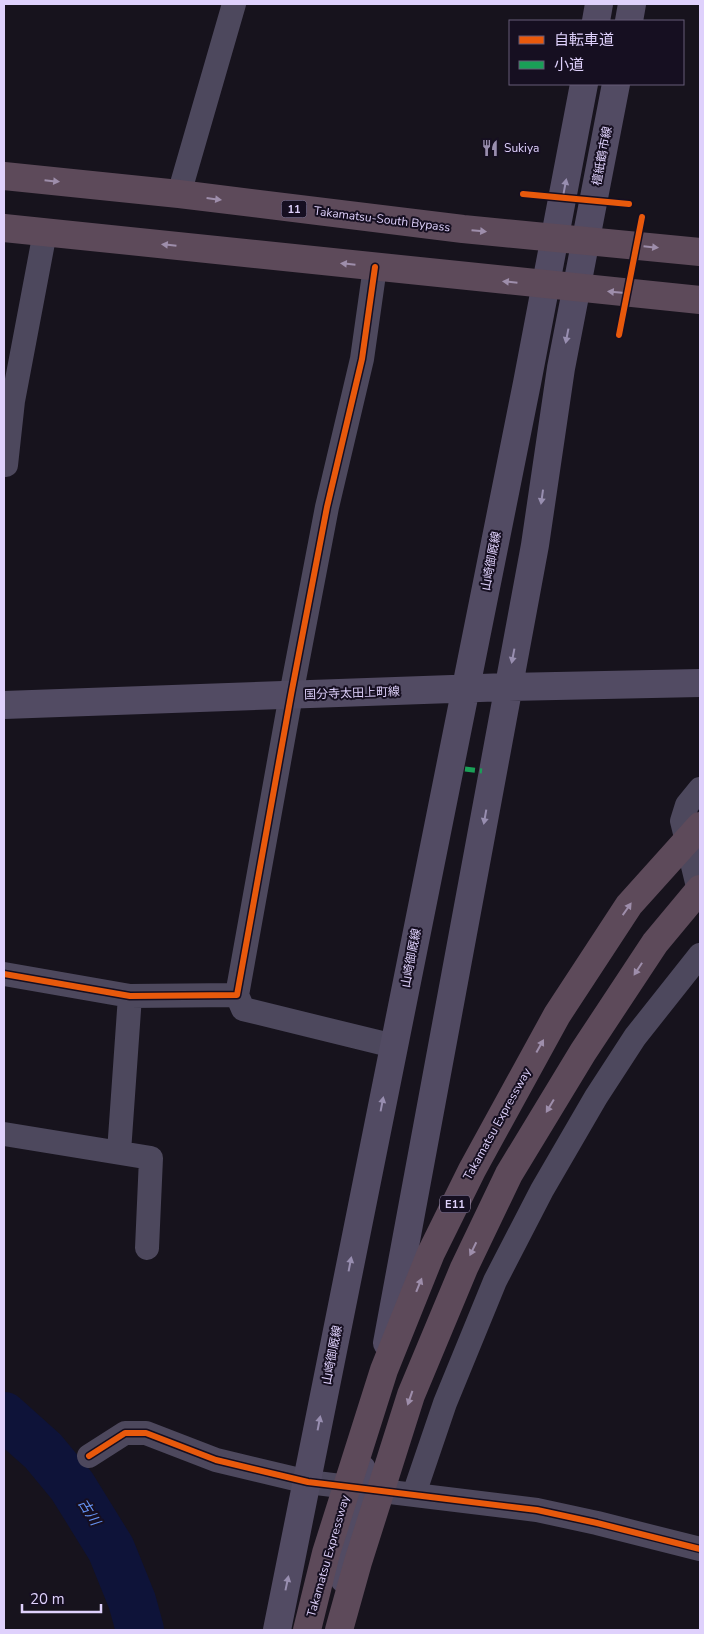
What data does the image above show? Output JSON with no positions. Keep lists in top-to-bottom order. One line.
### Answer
{"streets":{"highway":["11","Takamatsu-South Bypass","Takamatsu Expressway","E11"],"main road":["檀紙鶴市線","山崎御厩線","国分寺太田上町線"]},"crossings":[["檀紙鶴市線","Takamatsu-South Bypass"],["山崎御厩線","国分寺太田上町線"]],"water":["古川"],"places":{"restaurant":["Sukiya"]},"legend":["自転車道","小道"],"scale_bar":"20 m"}
